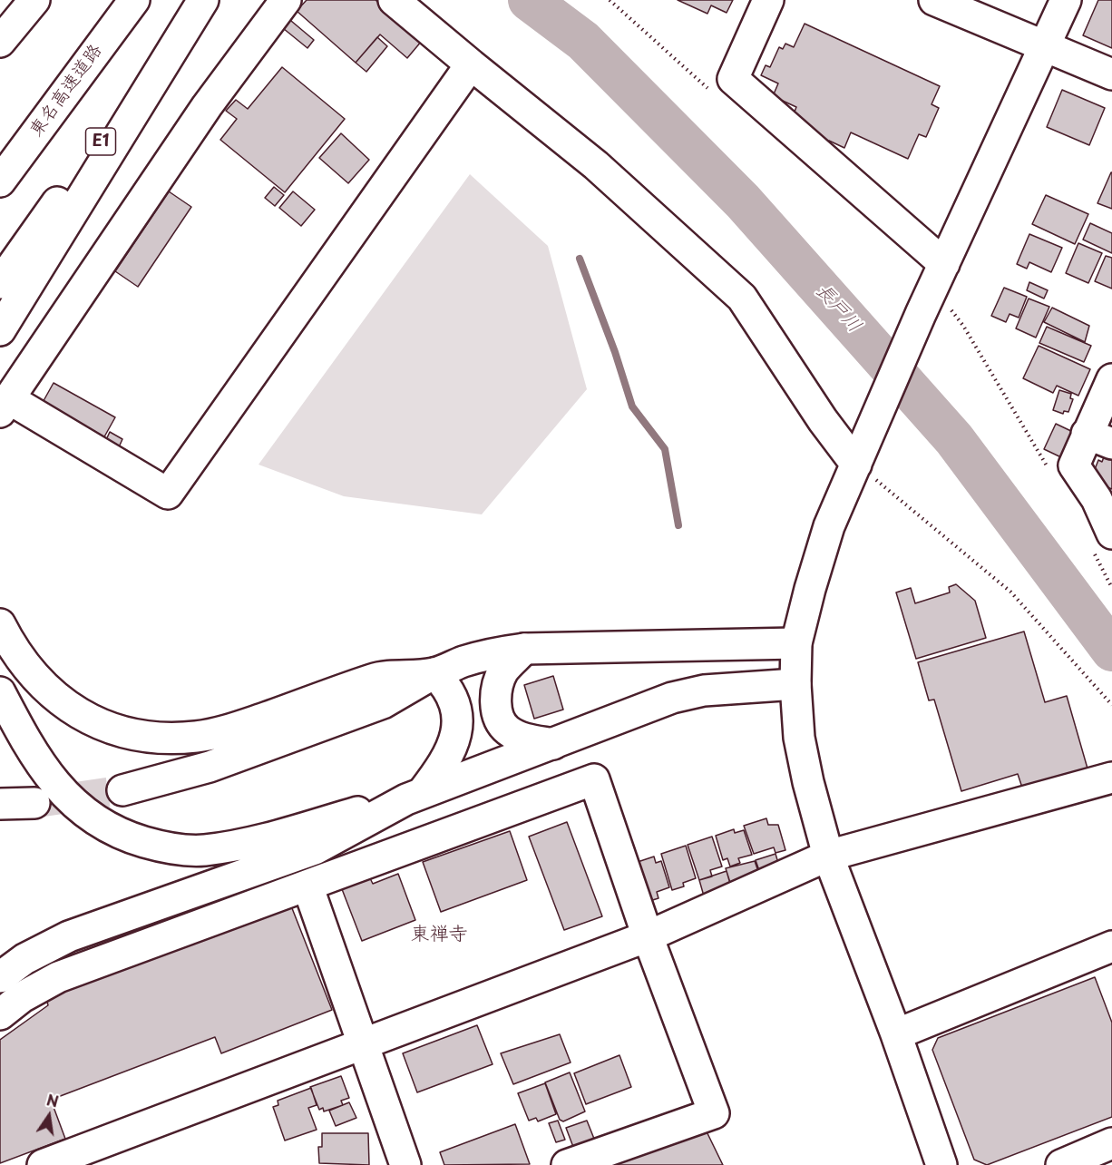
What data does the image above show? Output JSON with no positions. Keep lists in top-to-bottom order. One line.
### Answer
{"streets":{"main road":["東名高速道路","E1"]},"districts":["東禅寺"],"water":["長戸川"],"north":"top"}
